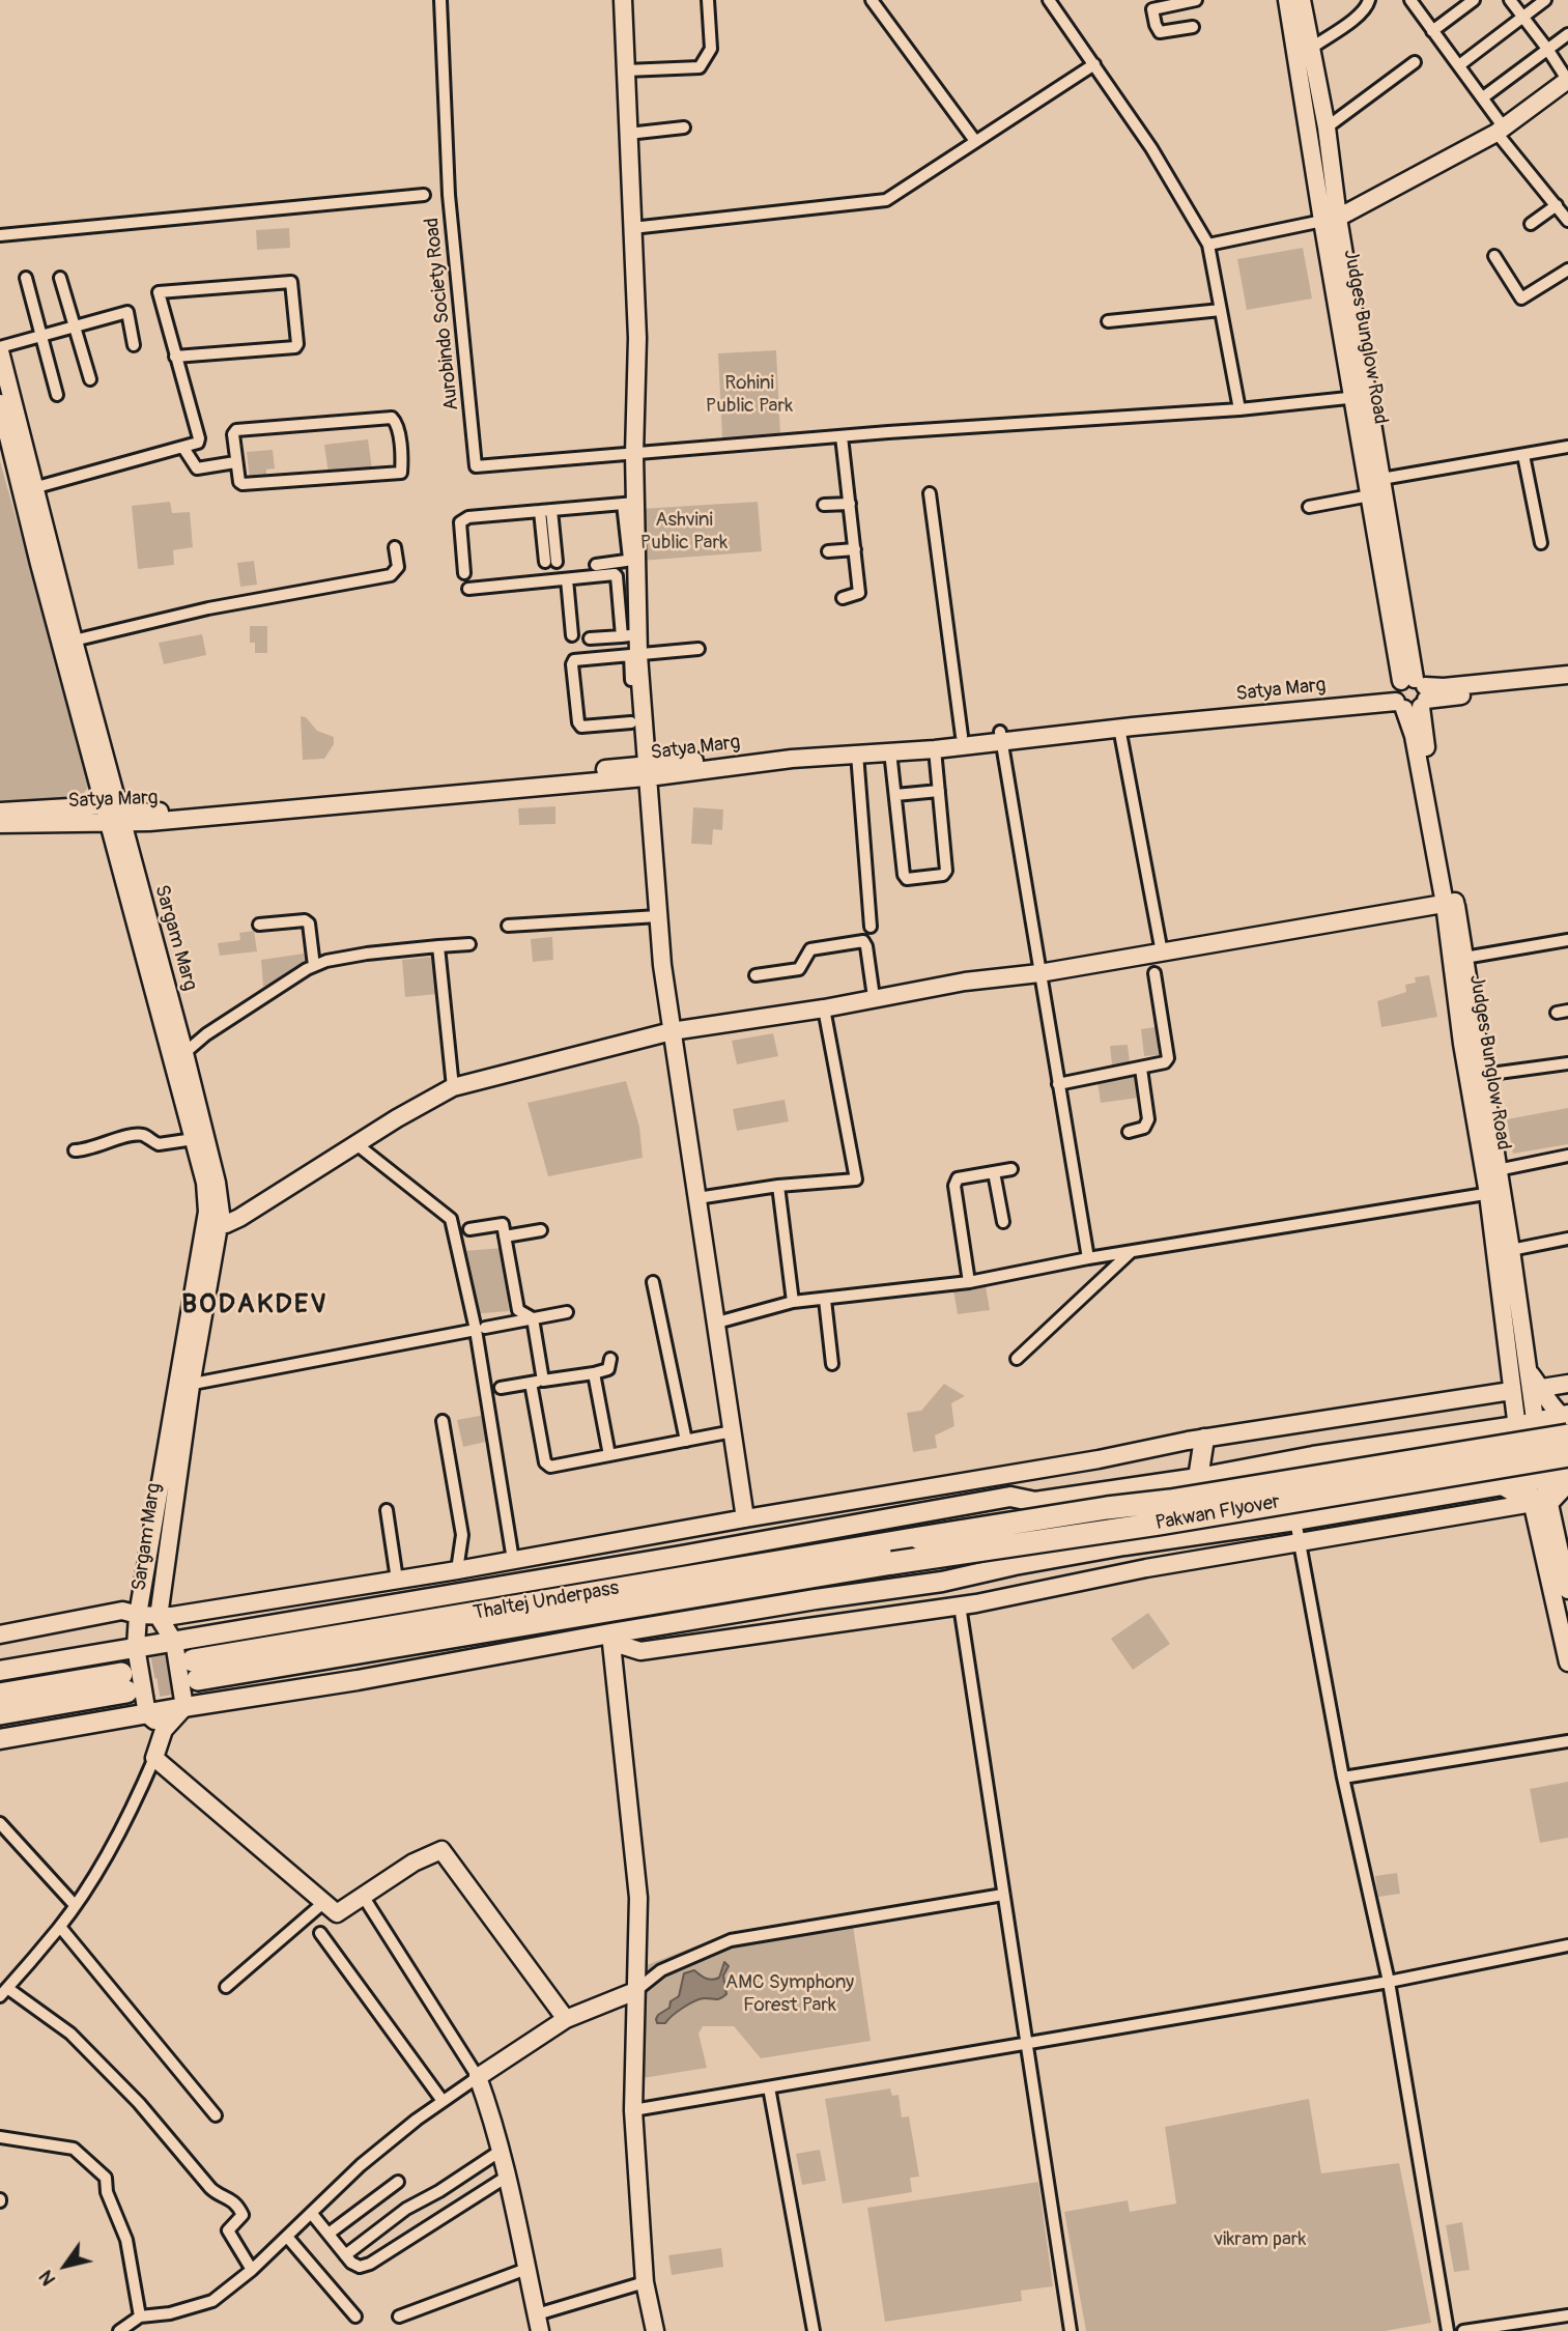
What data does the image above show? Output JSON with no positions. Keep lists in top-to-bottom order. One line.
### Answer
{"streets":{"highway":["Pakwan Flyover","Thaltej Underpass"],"street":["Aurobindo Society Road","Judges Bunglow Road","Satya Marg","Sargam Marg"]},"crossings":[["Judges Bunglow Road","Satya Marg"],["Satya Marg","Sargam Marg"],["Pakwan Flyover","Thaltej Underpass"]],"districts":["BODAKDEV"],"parks":["Rohini Public Park","Ashvini Public Park","AMC Symphony Forest Park","vikram park"],"north":"bottom left"}
